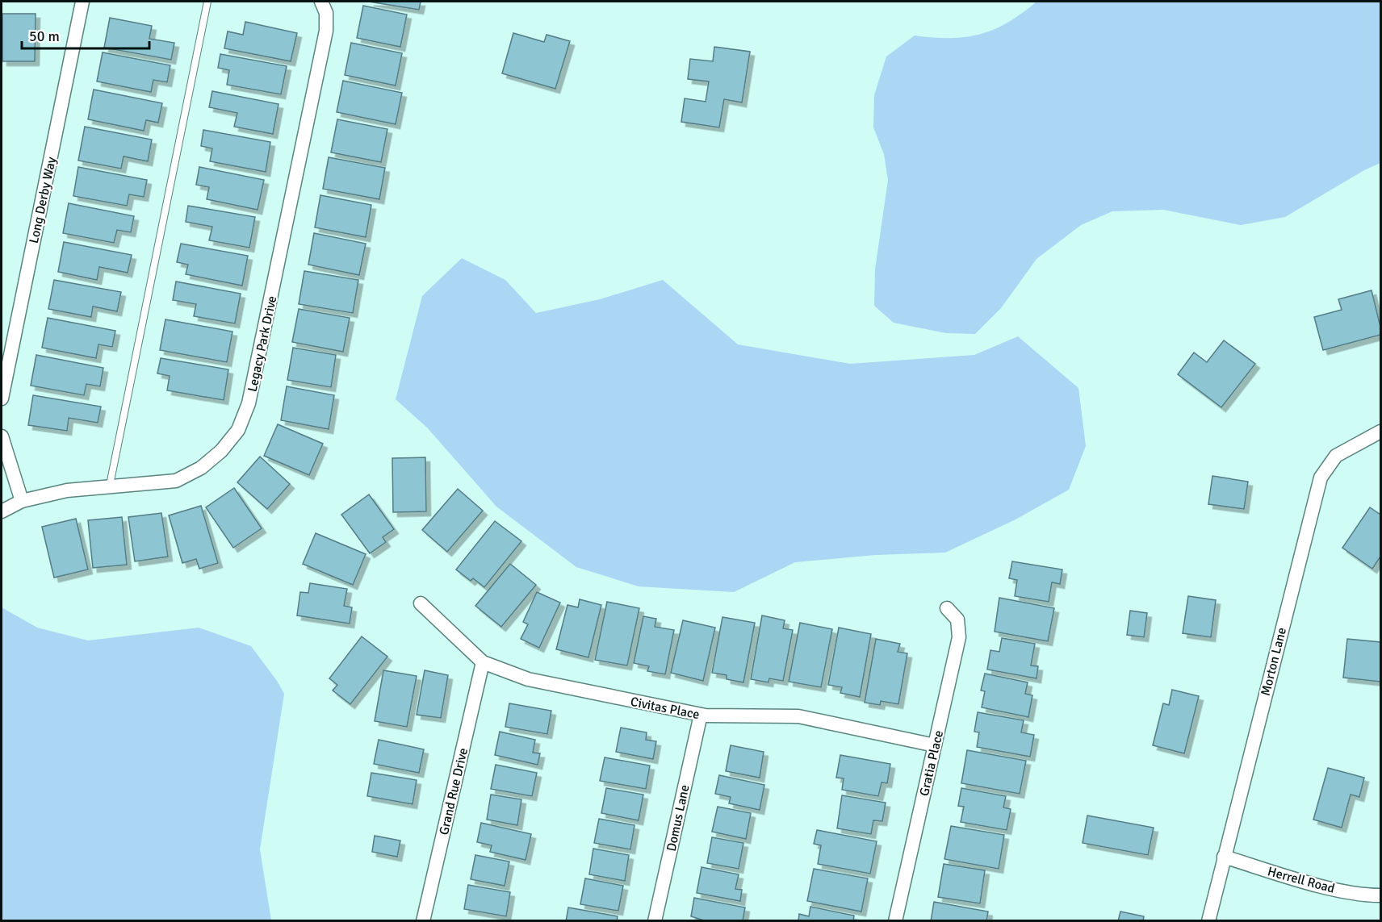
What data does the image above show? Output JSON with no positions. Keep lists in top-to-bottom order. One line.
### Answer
{"streets":{"street":["Long Derby Way","Legacy Park Drive","Morton Lane","Civitas Place","Gratia Place","Grand Rue Drive","Domus Lane","Herrell Road"]},"crossings":[["Morton Lane","Herrell Road"],["Civitas Place","Gratia Place"],["Civitas Place","Grand Rue Drive"],["Civitas Place","Domus Lane"]],"scale_bar":"50 m"}
